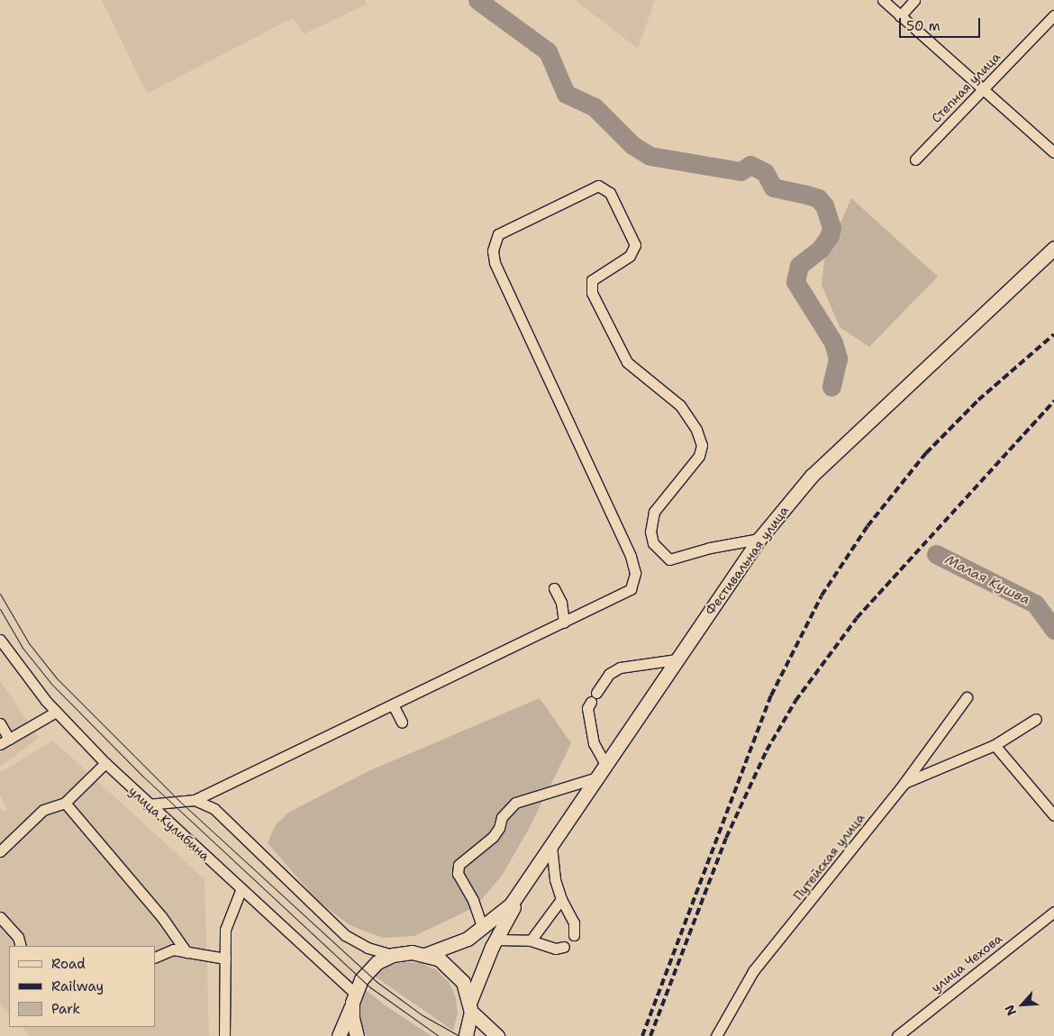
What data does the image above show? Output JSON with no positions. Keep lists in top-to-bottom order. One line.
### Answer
{"streets":{"main road":["Фестивальная улица"],"street":["Степная улица","улица Кулибина","Путейская улица","улица Чехова"]},"water":["Малая Кушва"],"legend":["Road","Railway","Park"],"scale_bar":"50 m","north":"bottom left"}
